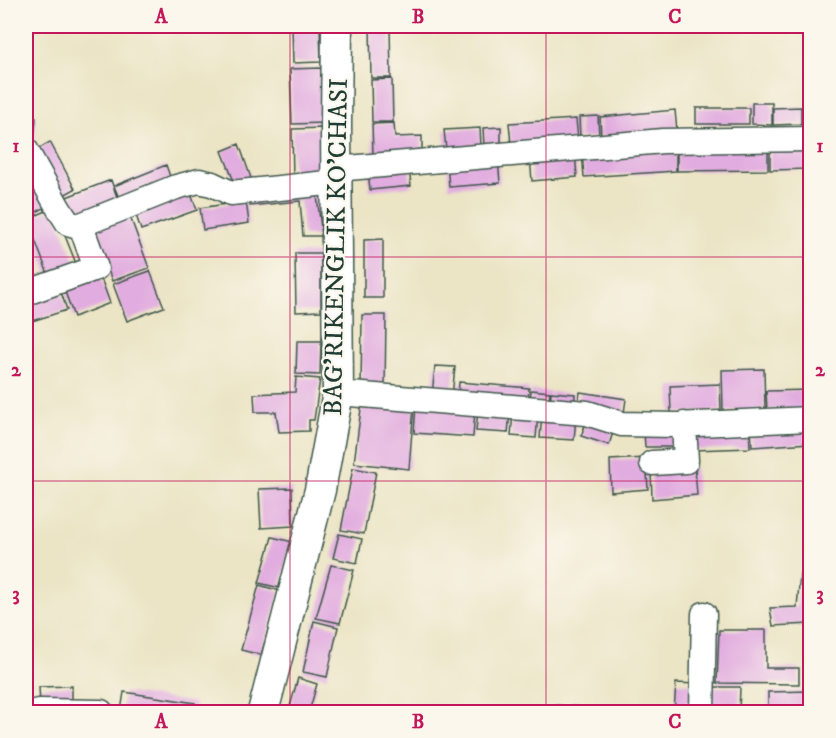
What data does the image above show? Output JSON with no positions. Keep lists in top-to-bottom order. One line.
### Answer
{"streets":{"main road":["BAG'RIKENGLIK KO'CHASI"]},"grid":{"columns":["A","B","C"],"rows":["1","2","3"]}}
